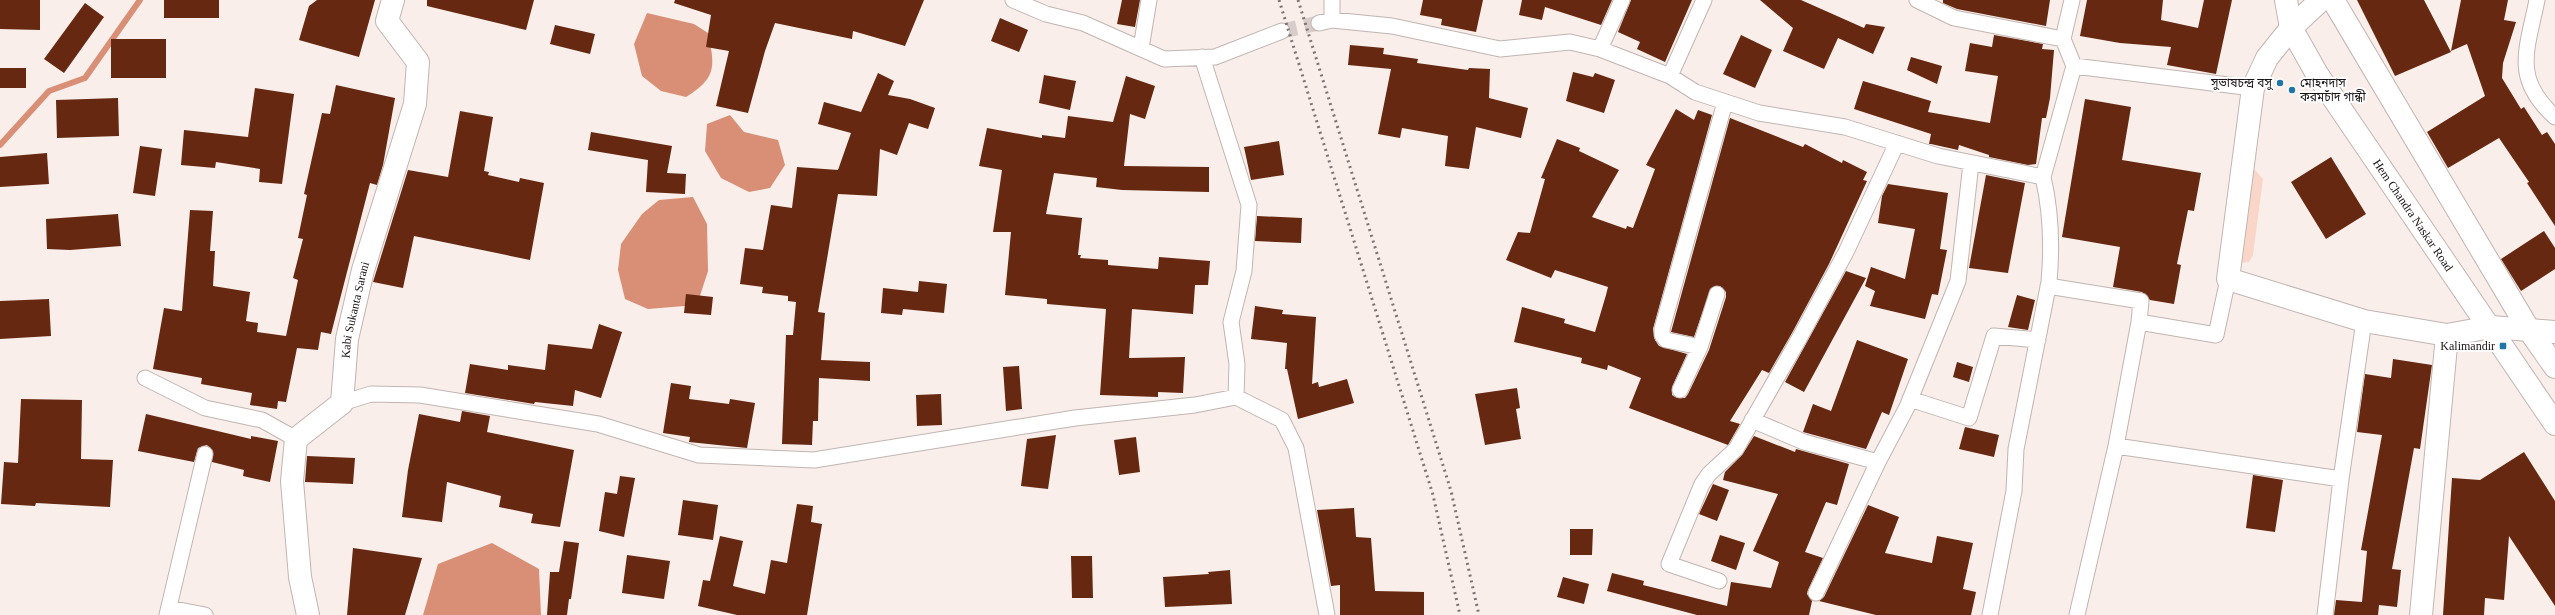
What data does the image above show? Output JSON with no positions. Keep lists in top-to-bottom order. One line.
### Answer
{"streets":{"street":["Hem Chandra Naskar Road","Kabi Sukanta Sarani"]},"places":{"other":["সুভাষচন্দ্র বসু","মোহনদাস করমচাঁদ গান্ধী"],"transit":["Kalimandir"]}}
